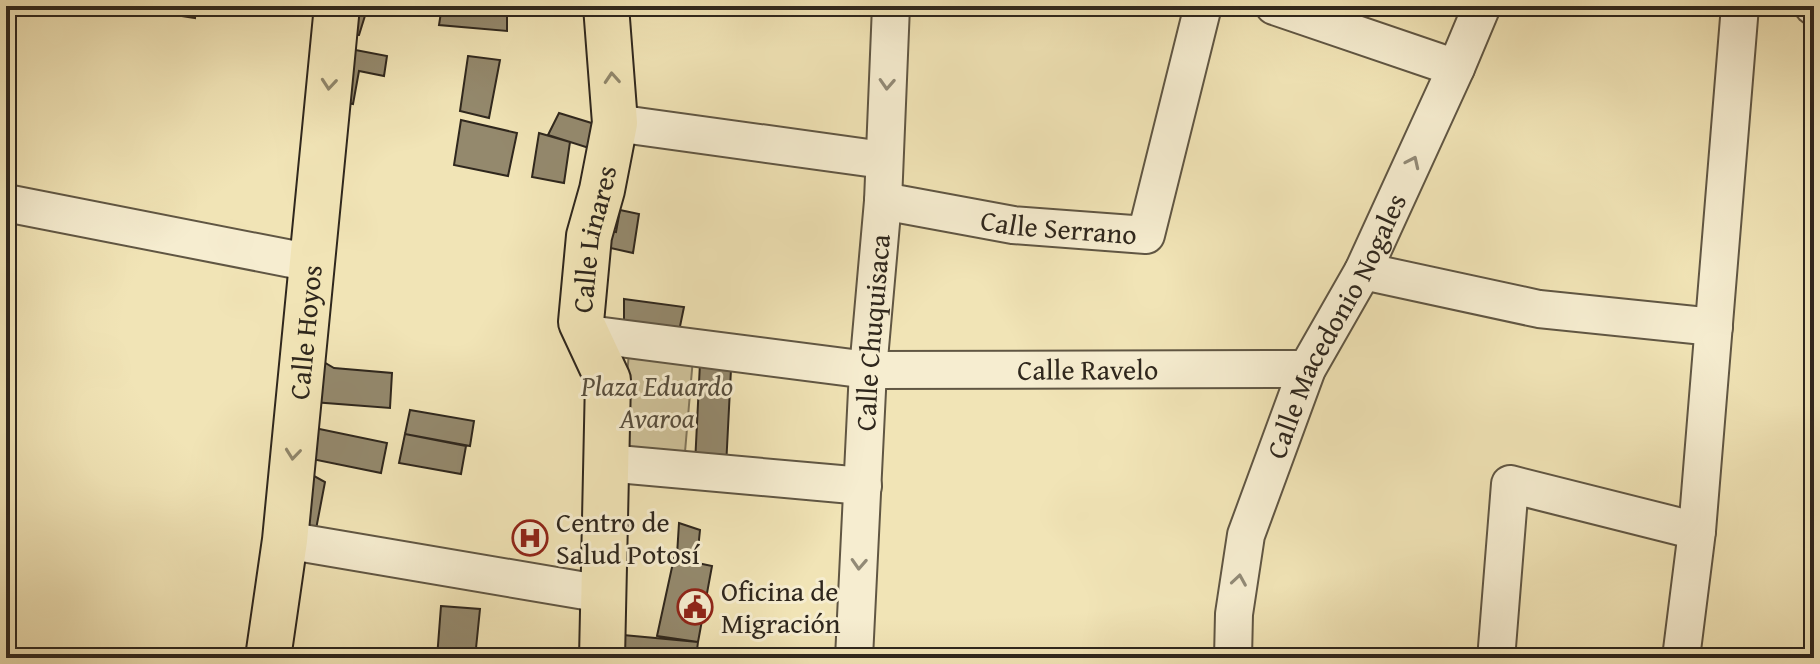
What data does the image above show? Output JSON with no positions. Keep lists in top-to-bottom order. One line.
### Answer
{"streets":{"main road":["Calle Linares","Calle Hoyos"],"street":["Calle Serrano","Calle Macedonio Nogales","Calle Chuquisaca","Calle Ravelo"]},"crossings":[["Calle Serrano","Calle Chuquisaca"],["Calle Linares","Calle Ravelo"],["Calle Macedonio Nogales","Calle Ravelo"],["Calle Chuquisaca","Calle Ravelo"]],"one_way":["Calle Macedonio Nogales","Calle Hoyos","Calle Chuquisaca"],"parks":["Plaza Eduardo Avaroa"],"places":{"hospital":["Centro de Salud Potosí"],"public building":["Oficina de Migración"]}}
